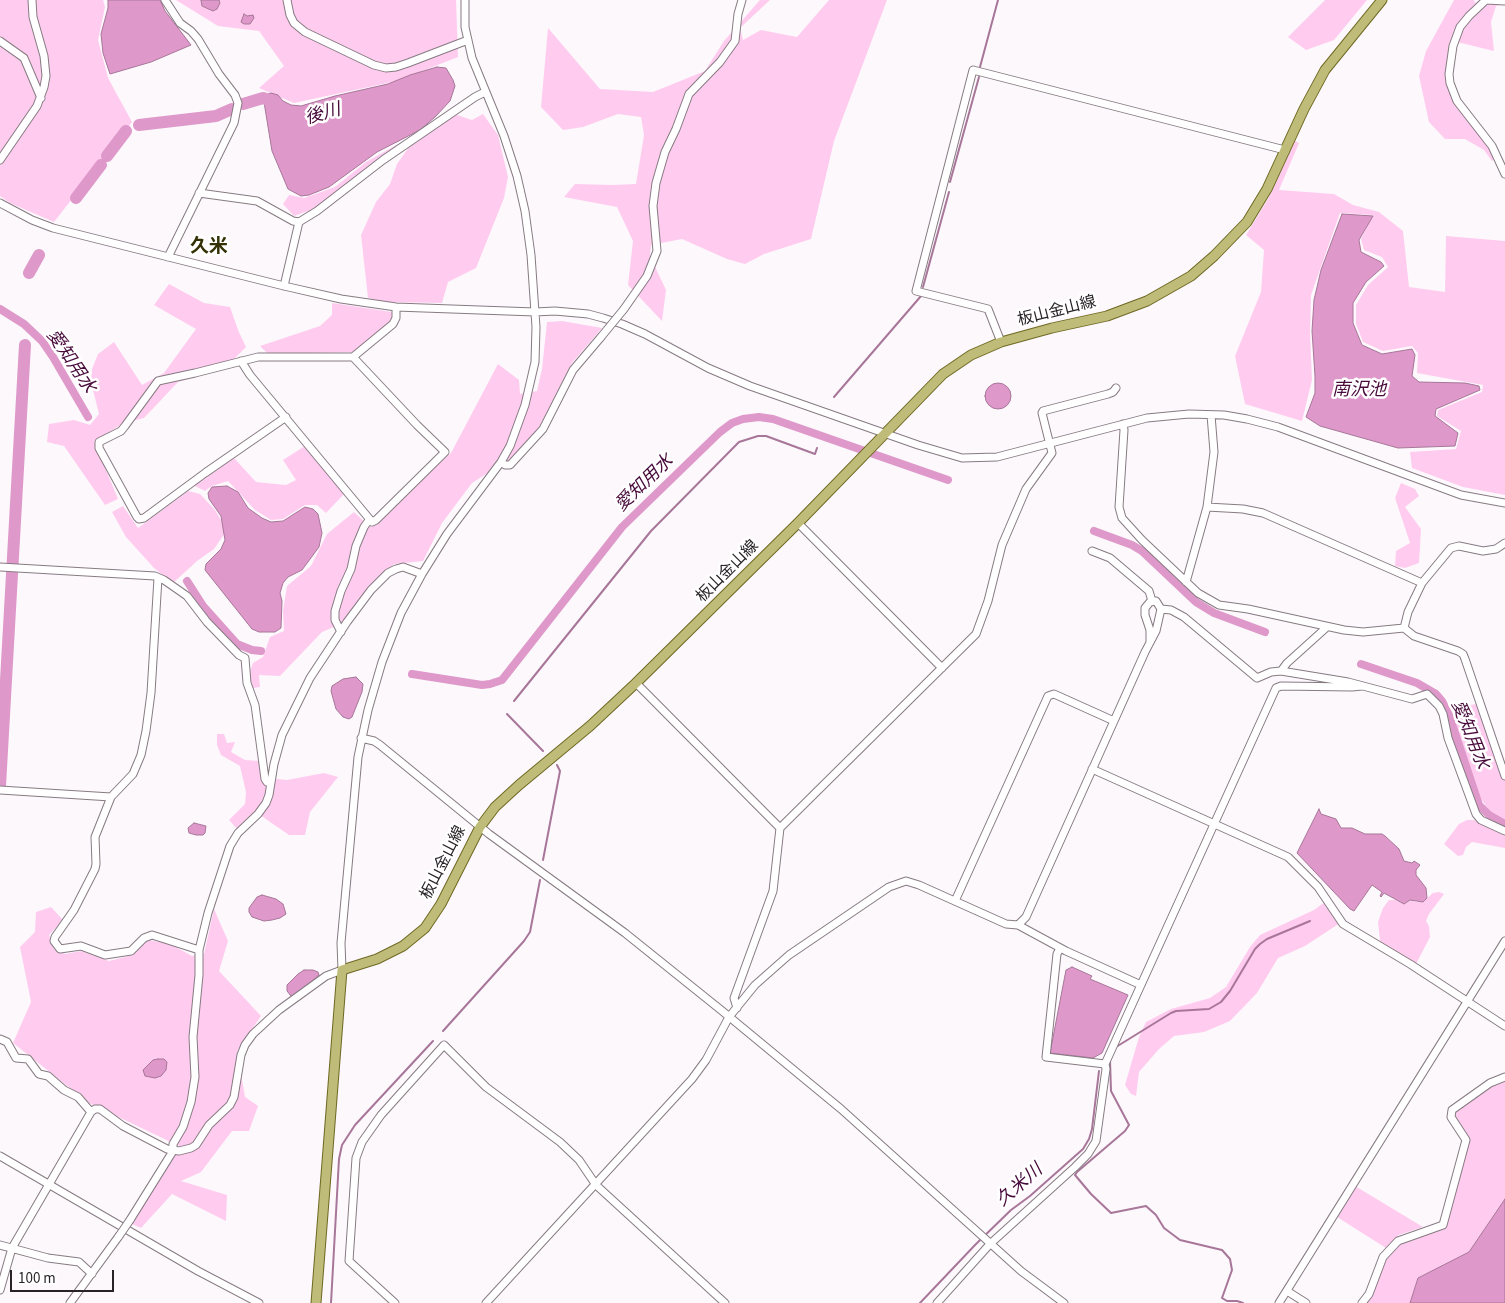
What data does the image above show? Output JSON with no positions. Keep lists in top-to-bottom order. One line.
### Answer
{"streets":{"main road":["板山金山線"]},"districts":["久米"],"water":["後川","愛知用水","南沢池","久米川"],"scale_bar":"100 m"}
